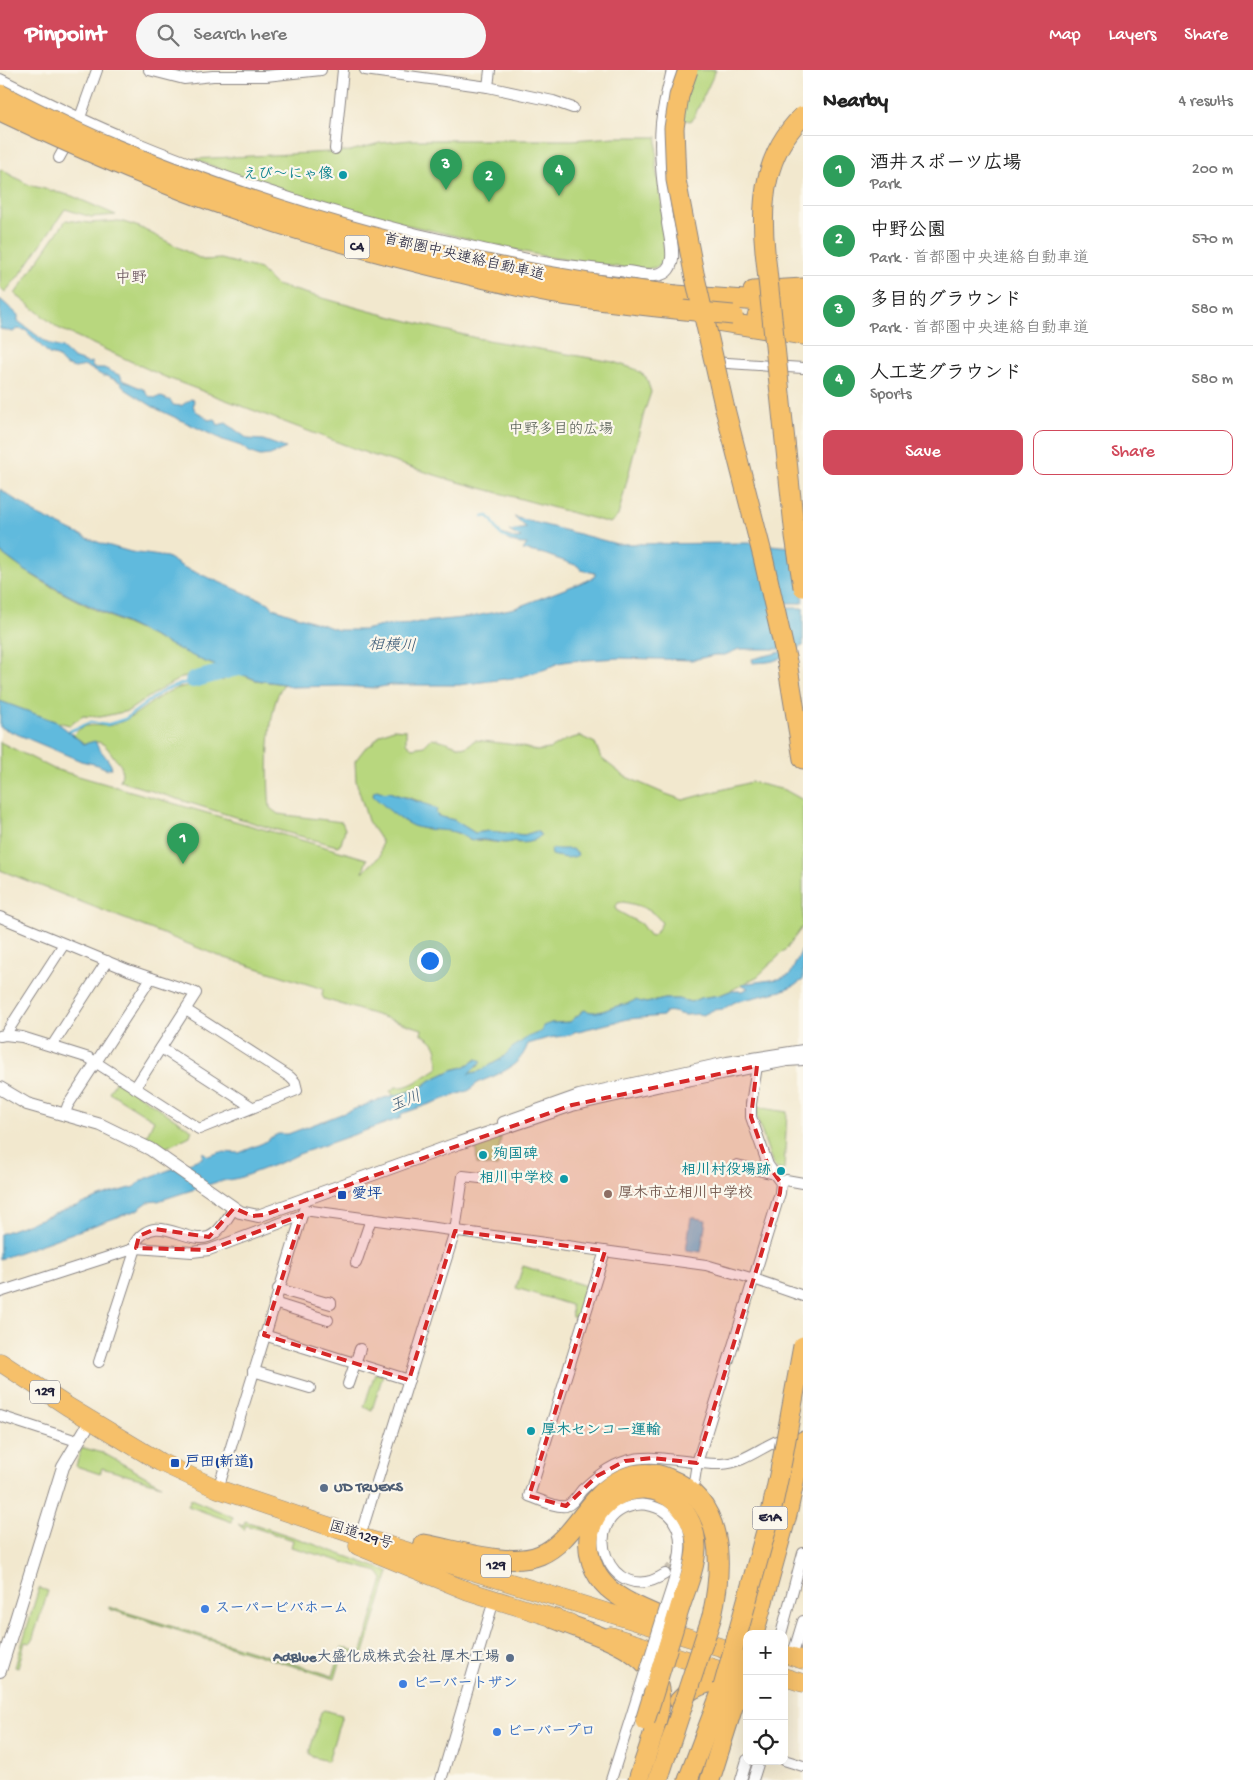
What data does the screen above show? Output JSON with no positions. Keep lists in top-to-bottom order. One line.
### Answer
{"streets":{"highway":["C4","首都圏中央連絡自動車道","129","E1A","国道129号"]},"crossings":[["129","E1A"],["129","国道129号"]],"districts":["中野"],"water":["相模川","玉川"],"parks":["中野多目的広場"],"places":{"other":["えび～にゃ像","殉国碑","相川村役場跡","相川中学校","厚木市立相川中学校","厚木センコー運輸","UD TRUEKS","スーパービバホーム","AdBlue大盛化成株式会社 厚木工場","ビーバートザン","ビーバープロ"],"transit":["愛坪","戸田(新道)"]},"page":{"header":"Pinpoint","search":"Search here","nav":["Map","Layers","Share"],"heading":["Nearby","4 results"],"list":[{"mark":"1","name":"酒井スポーツ広場","note":"Park","value":"200 m"},{"mark":"2","name":"中野公園","note":"Park · 首都圏中央連絡自動車道","value":"570 m"},{"mark":"3","name":"多目的グラウンド","note":"Park · 首都圏中央連絡自動車道","value":"580 m"},{"mark":"4","name":"人工芝グラウンド","note":"Sports","value":"580 m"}],"pins":["3","4","2","1"],"buttons":["Save","Share"],"map_buttons":["+","−"]}}
